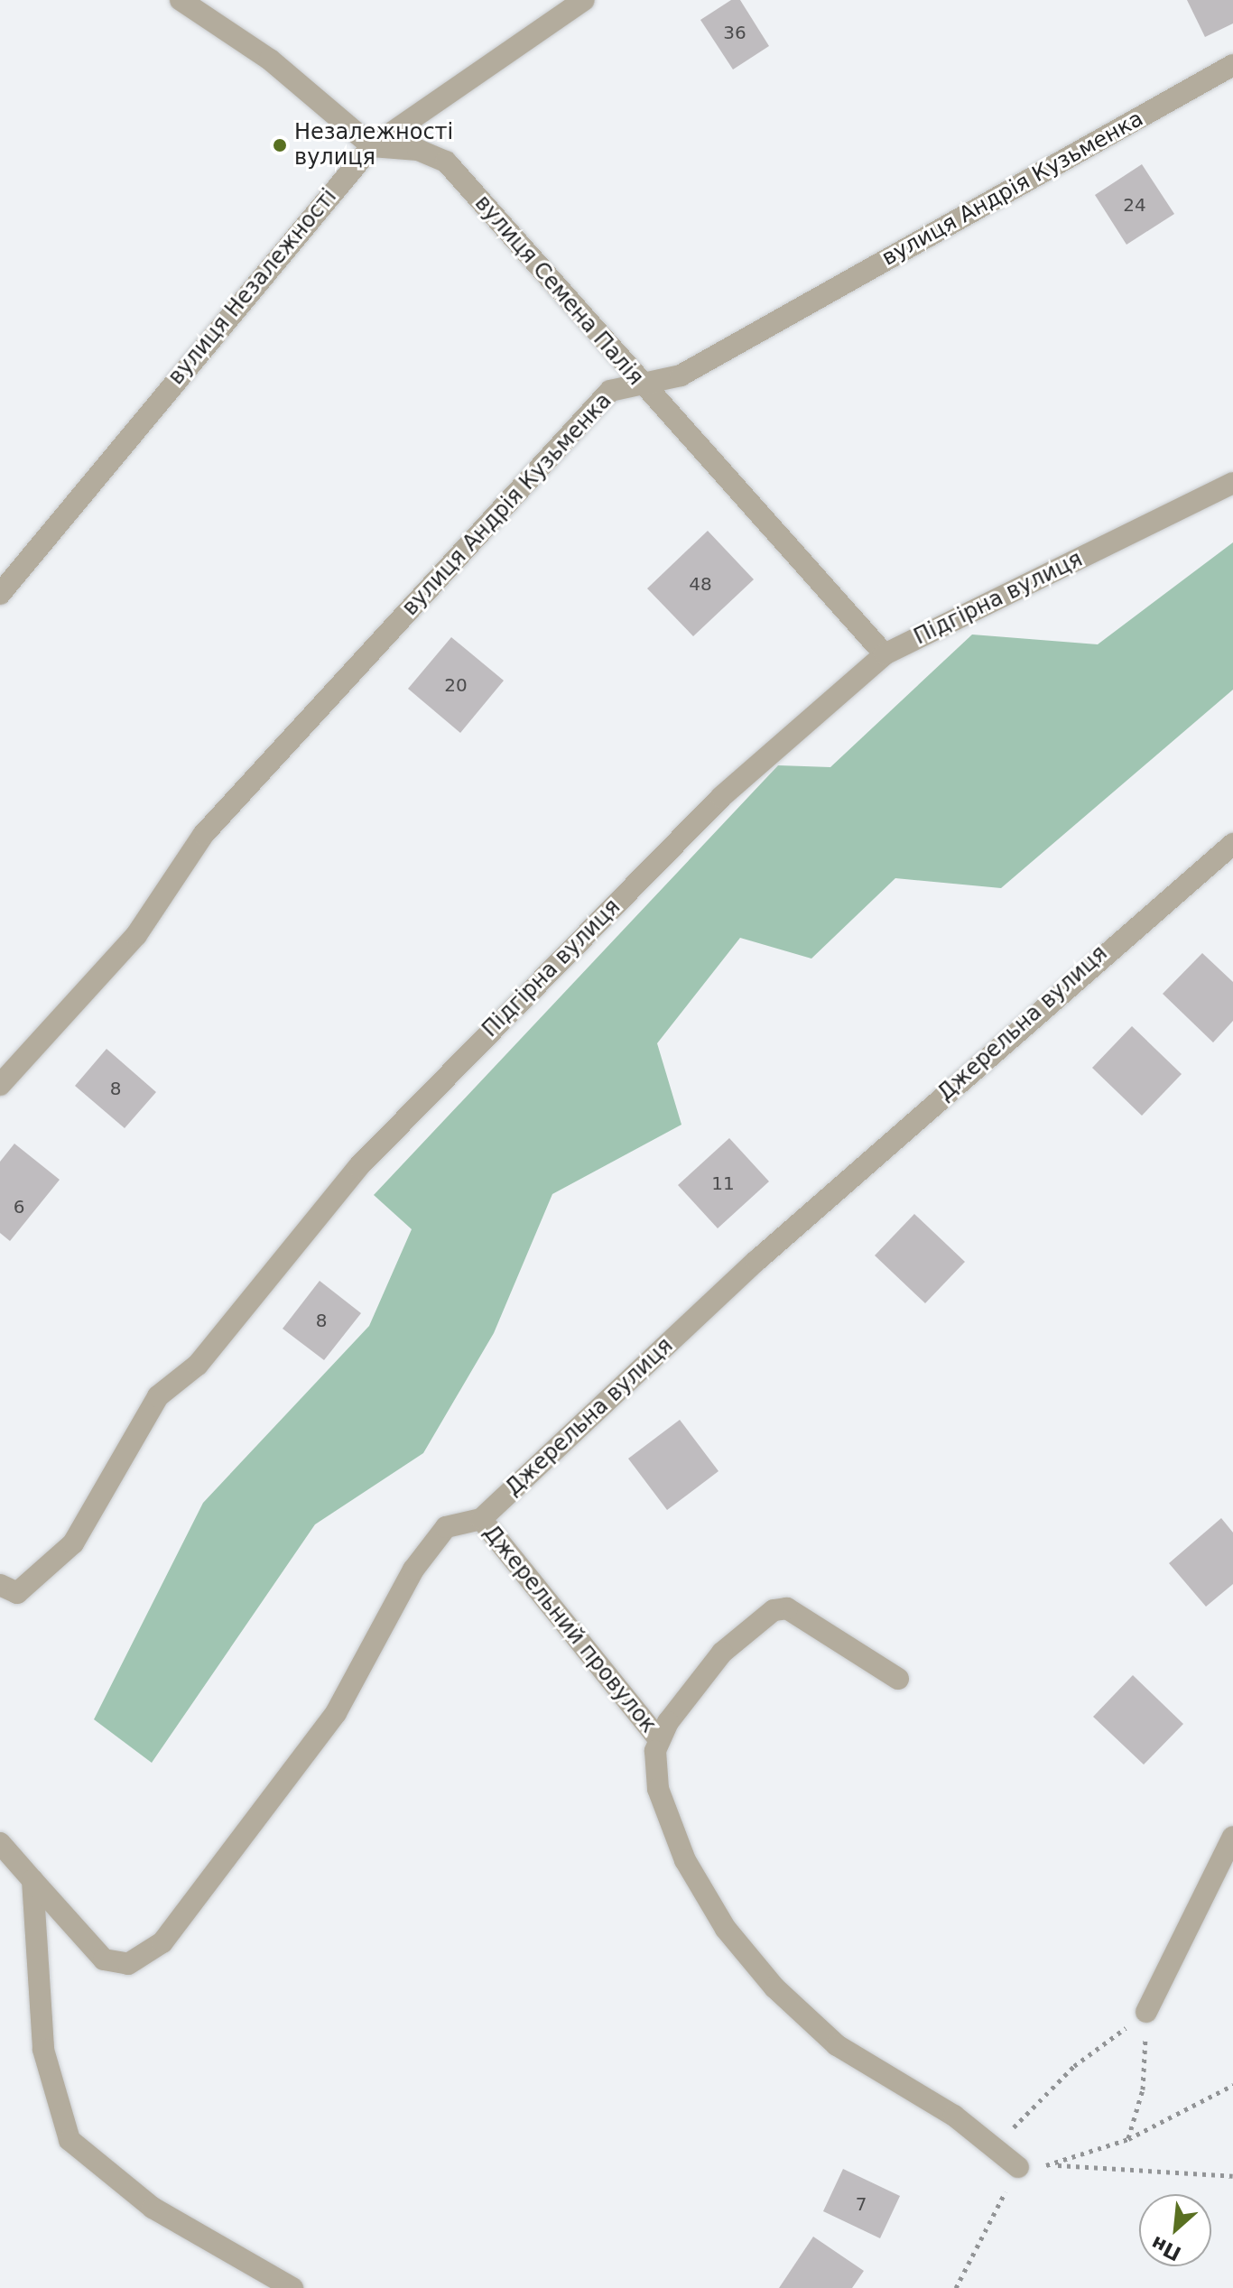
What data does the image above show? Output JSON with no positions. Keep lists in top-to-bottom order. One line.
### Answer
{"streets":{"street":["вулиця Андрія Кузьменка","вулиця Незалежності","вулиця Семена Палія","Підгірна вулиця","Джерельна вулиця","Джерельний провулок"]},"crossings":[["вулиця Андрія Кузьменка","вулиця Семена Палія"],["вулиця Незалежності","вулиця Семена Палія"],["вулиця Семена Палія","Підгірна вулиця"],["Джерельна вулиця","Джерельний провулок"]],"places":["Незалежності вулиця"],"house_numbers":["36","24","48","20","8","11","6","8","7"],"north":"bottom left"}
